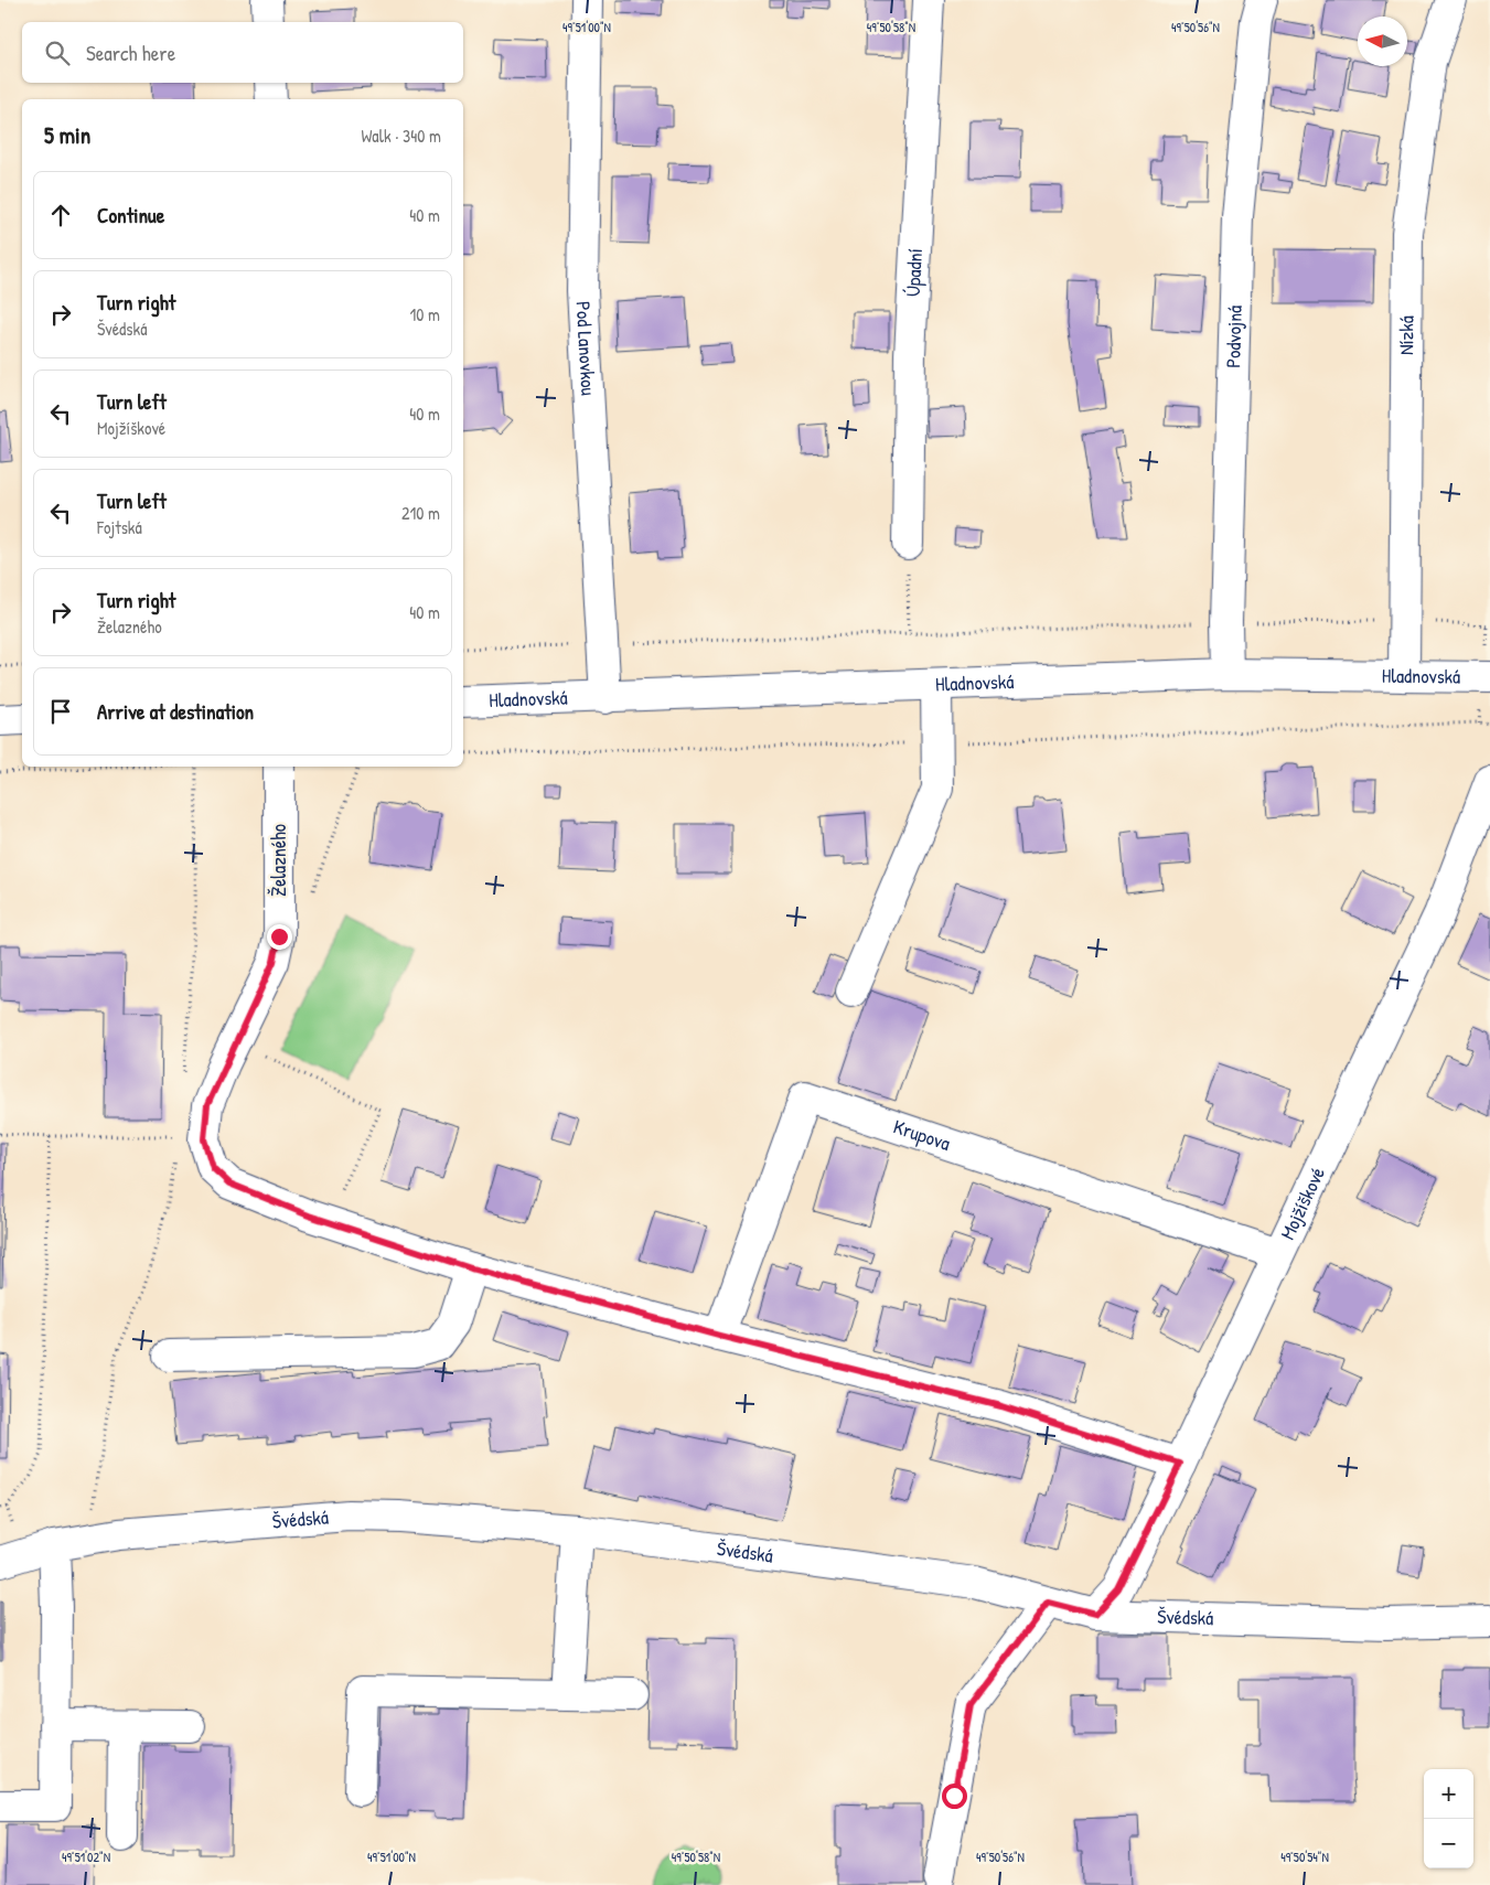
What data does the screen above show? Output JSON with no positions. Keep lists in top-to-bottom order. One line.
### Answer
{"streets":{"street":["Úpadní","Nízká","Podvojná","Pod Lanovkou","Hladnovská","Želazného","Krupova","Mojžíškové","Švédská"]},"crossings":[["Nízká","Hladnovská"],["Podvojná","Hladnovská"],["Pod Lanovkou","Hladnovská"],["Krupova","Mojžíškové"],["Mojžíškové","Švédská"]],"north":"left","page":{"search":"Search here","heading":["5 min","Walk · 340 m"],"list":[["Continue","40 m"],["Turn right","Švédská","10 m"],["Turn left","Mojžíškové","40 m"],["Turn left","Fojtská","210 m"],["Turn right","Želazného","40 m"],"Arrive at destination"],"map_buttons":["+","−"]},"coordinates":["49°51'00\"N","49°50'58\"N","49°50'56\"N","49°51'02\"N","49°50'54\"N"]}
